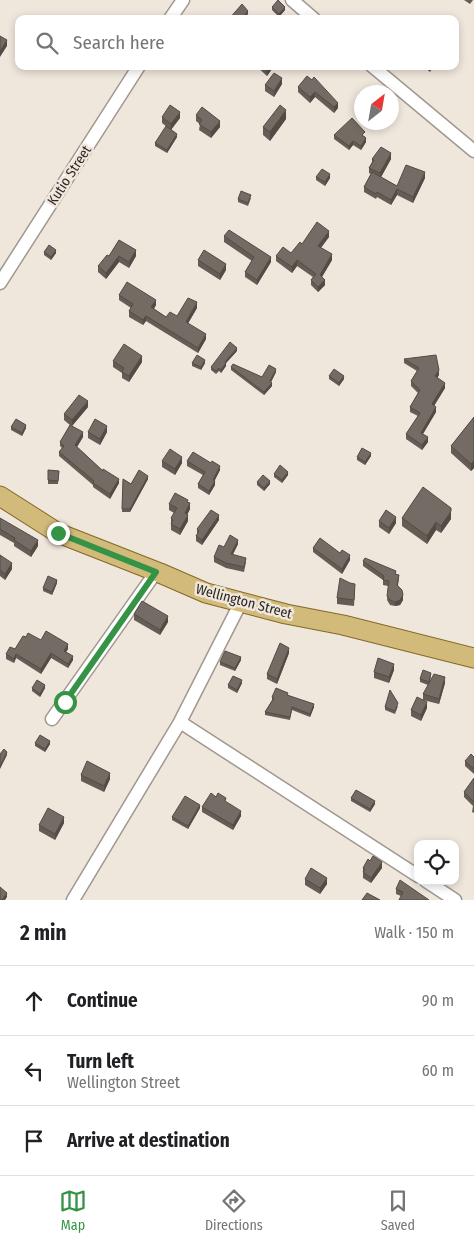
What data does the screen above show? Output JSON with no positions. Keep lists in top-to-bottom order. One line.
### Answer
{"streets":{"main road":["Wellington Street"],"street":["Kutio Street"]},"north":"top right","page":{"search":"Search here","heading":["2 min","Walk · 150 m"],"list":[["Continue","90 m"],["Turn left","Wellington Street","60 m"],"Arrive at destination"],"nav":["Map","Directions","Saved"]}}
